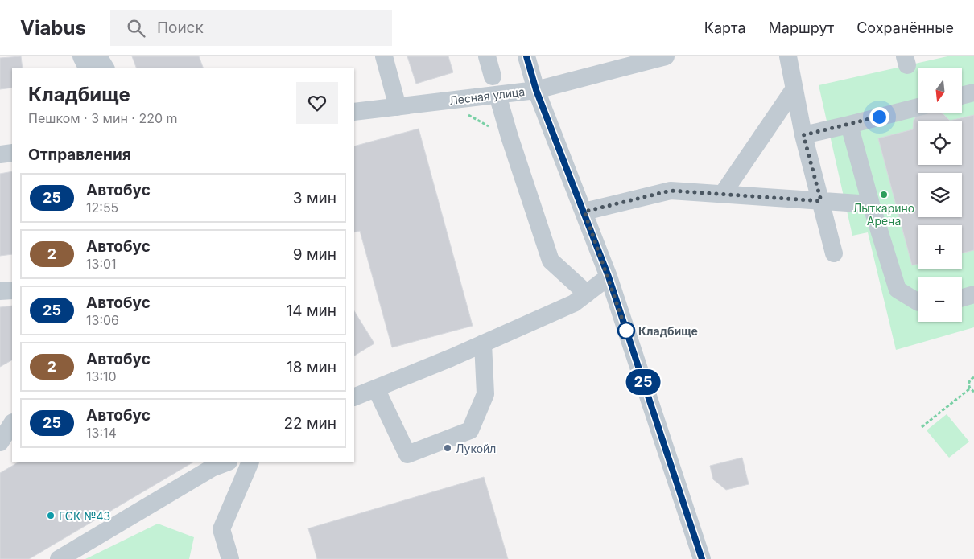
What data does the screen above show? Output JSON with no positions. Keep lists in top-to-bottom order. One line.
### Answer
{"streets":{"street":["Лесная улица"]},"places":["Лыткарино Арена","Кладбище","Лукойл","ГСК №43"],"lines":["bus line 25"],"north":"bottom","page":{"header":"Viabus","search":"Поиск","nav":["Карта","Маршрут","Сохранённые"],"on_map":"25","map_buttons":["+","−"],"heading":[["Кладбище","Пешком · 3 мин · 220 m"],"Отправления"],"list":[{"mark":"25","name":"Автобус","note":"12:55","value":"3 мин"},{"mark":"2","name":"Автобус","note":"13:01","value":"9 мин"},{"mark":"25","name":"Автобус","note":"13:06","value":"14 мин"},{"mark":"2","name":"Автобус","note":"13:10","value":"18 мин"},{"mark":"25","name":"Автобус","note":"13:14","value":"22 мин"}]}}
